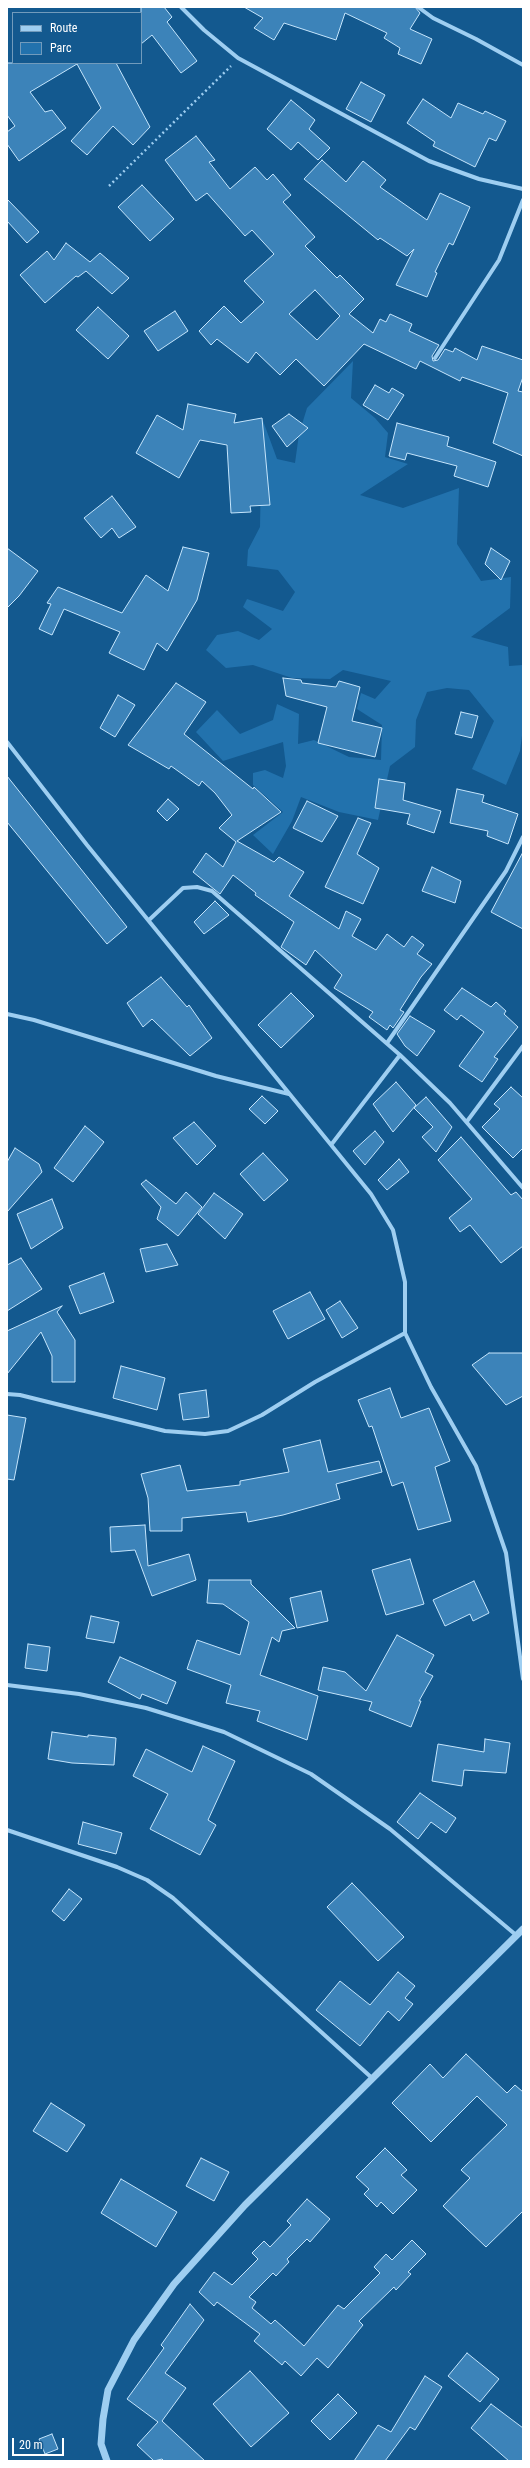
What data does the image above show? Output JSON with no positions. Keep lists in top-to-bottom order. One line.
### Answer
{"legend":["Route","Parc"],"scale_bar":"20 m"}
